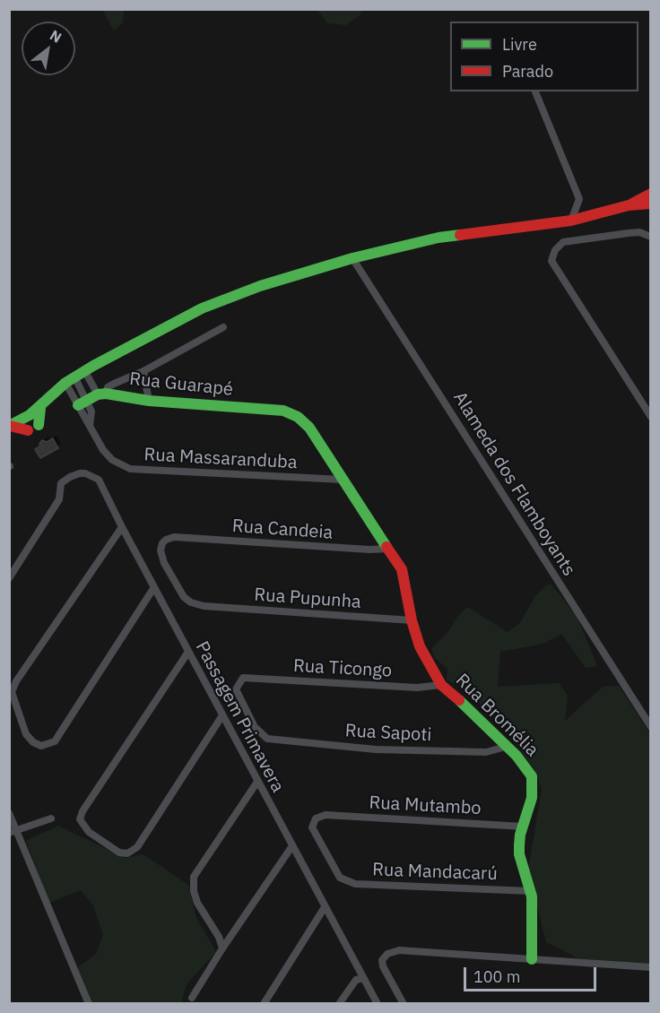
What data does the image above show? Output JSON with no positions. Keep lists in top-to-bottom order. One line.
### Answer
{"streets":{"street":["Rua Guarapé","Rua Massaranduba","Alameda dos Flamboyants","Rua Candeia","Rua Pupunha","Rua Ticongo","Rua Bromélia","Passagem Primavera","Rua Sapoti","Rua Mutambo","Rua Mandacarú"]},"crossings":[["Rua Guarapé","Rua Bromélia"],["Rua Massaranduba","Rua Bromélia"],["Rua Candeia","Rua Pupunha"],["Rua Candeia","Rua Bromélia"],["Rua Pupunha","Rua Bromélia"],["Rua Ticongo","Rua Bromélia"],["Rua Ticongo","Rua Sapoti"],["Rua Bromélia","Rua Sapoti"],["Rua Bromélia","Rua Mutambo"],["Rua Bromélia","Rua Mandacarú"],["Rua Mutambo","Rua Mandacarú"]],"legend":["Livre","Parado"],"scale_bar":"100 m","north":"top right"}
